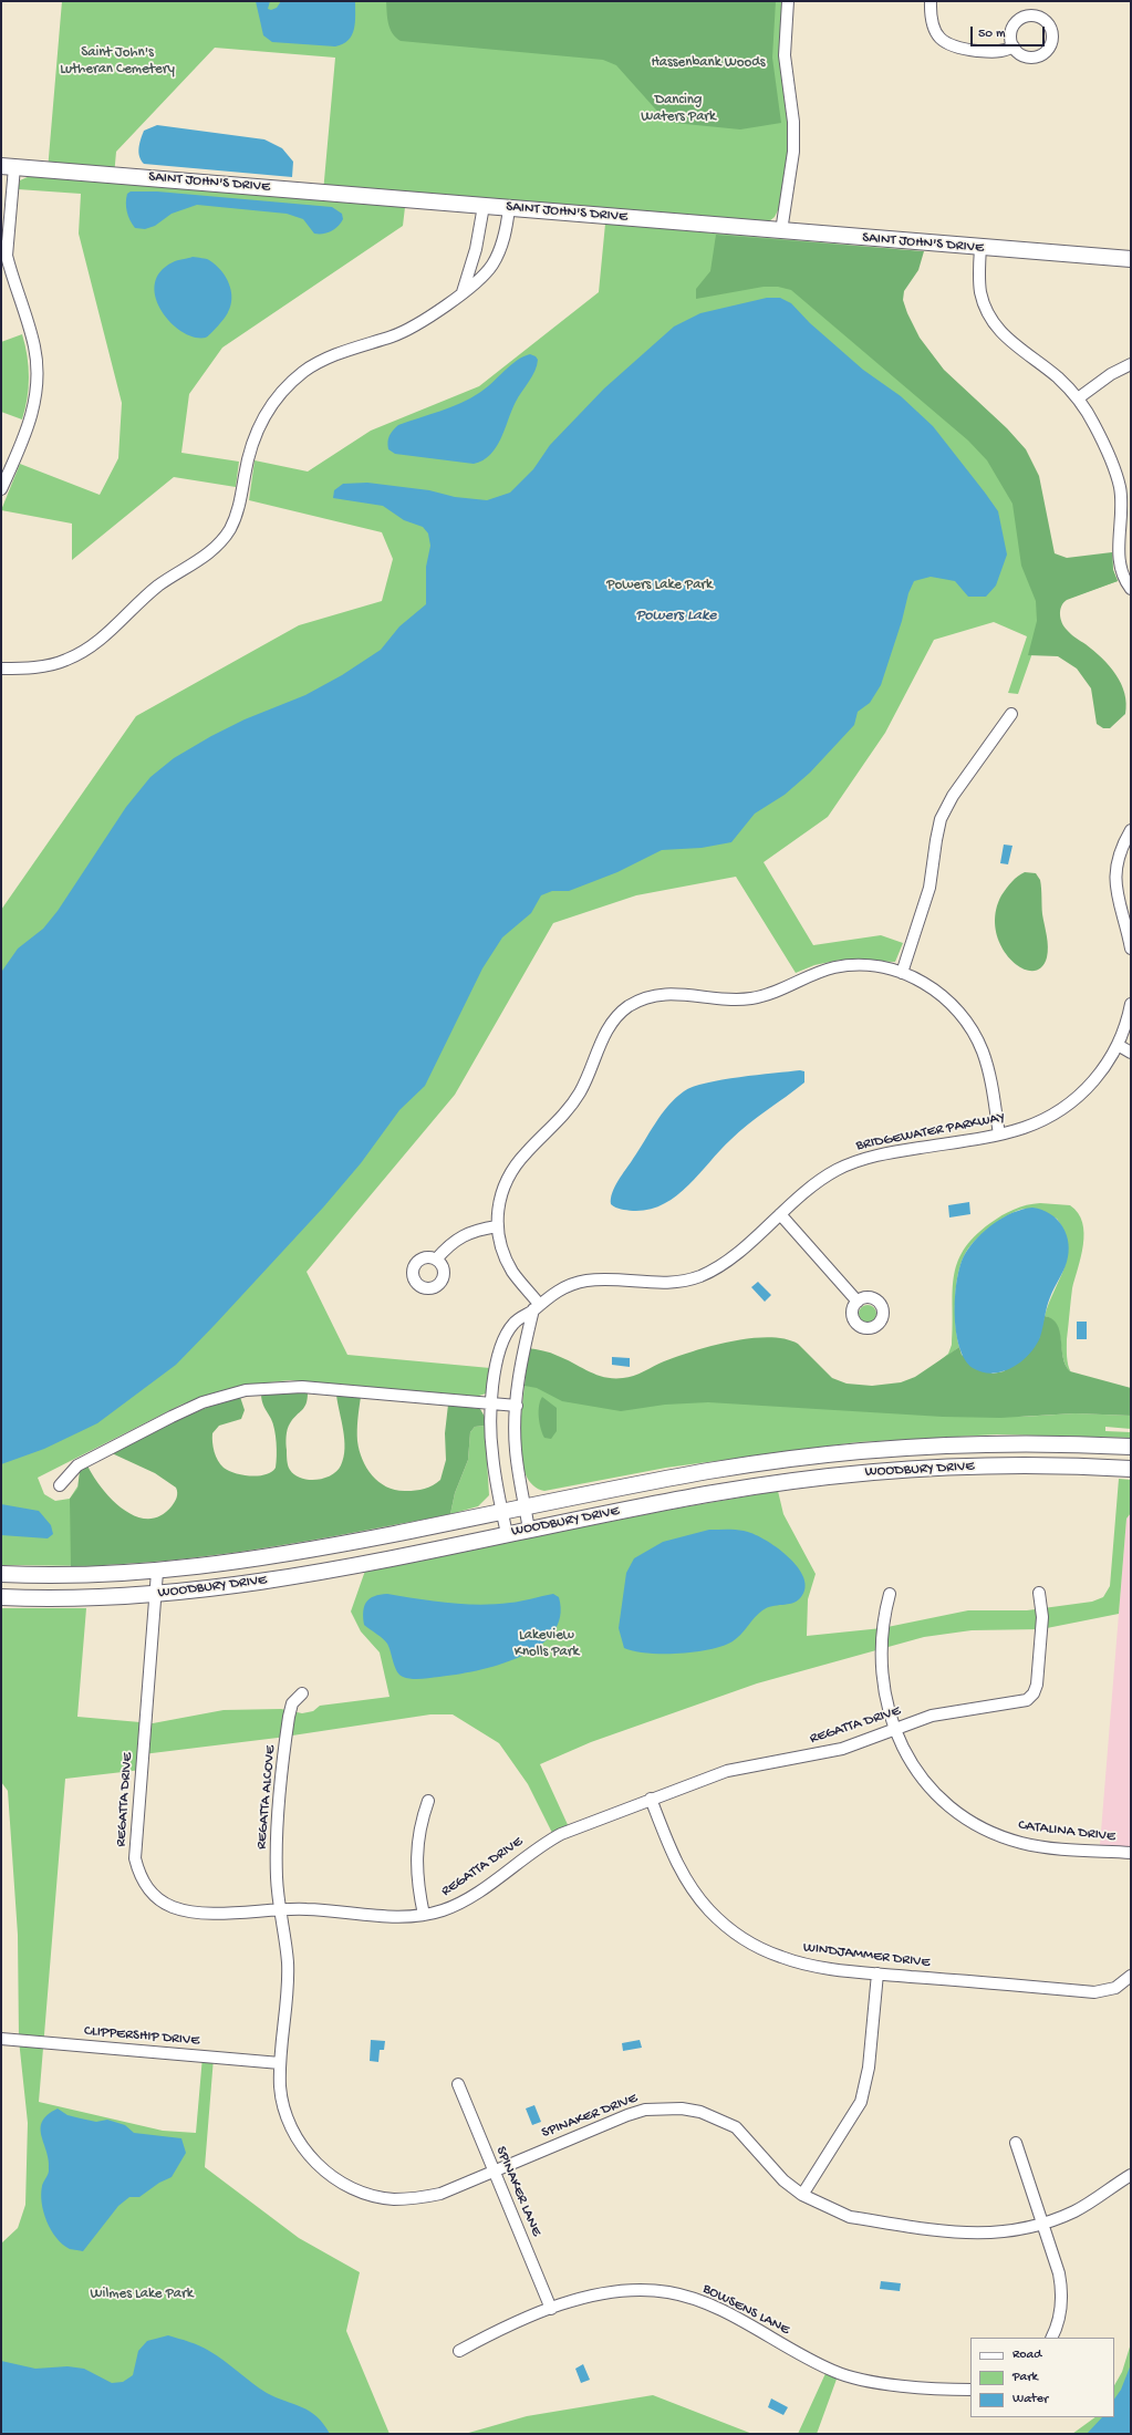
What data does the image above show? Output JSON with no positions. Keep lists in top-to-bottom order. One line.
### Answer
{"streets":{"main road":["SAINT JOHN'S DRIVE","WOODBURY DRIVE"],"street":["BRIDGEWATER PARKWAY","REGATTA DRIVE","REGATTA ALCOVE","CATALINA DRIVE","WINDJAMMER DRIVE","CLIPPERSHIP DRIVE","SPINAKER DRIVE","SPINAKER LANE","BOWSENS LANE"]},"crossings":[["BRIDGEWATER PARKWAY","WOODBURY DRIVE"],["WOODBURY DRIVE","REGATTA DRIVE"],["REGATTA DRIVE","REGATTA ALCOVE"],["REGATTA DRIVE","CATALINA DRIVE"],["REGATTA DRIVE","WINDJAMMER DRIVE"],["REGATTA DRIVE","SPINAKER DRIVE"],["REGATTA ALCOVE","SPINAKER DRIVE"],["CLIPPERSHIP DRIVE","SPINAKER DRIVE"],["SPINAKER DRIVE","SPINAKER LANE"],["SPINAKER LANE","BOWSENS LANE"]],"water":["Powers Lake"],"parks":["Saint John's Lutheran Cemetery","Hassenbank Woods","Dancing Waters Park","Powers Lake Park","Lakeview Knolls Park","Wilmes Lake Park"],"legend":["Road","Park","Water"],"scale_bar":"50 m"}
